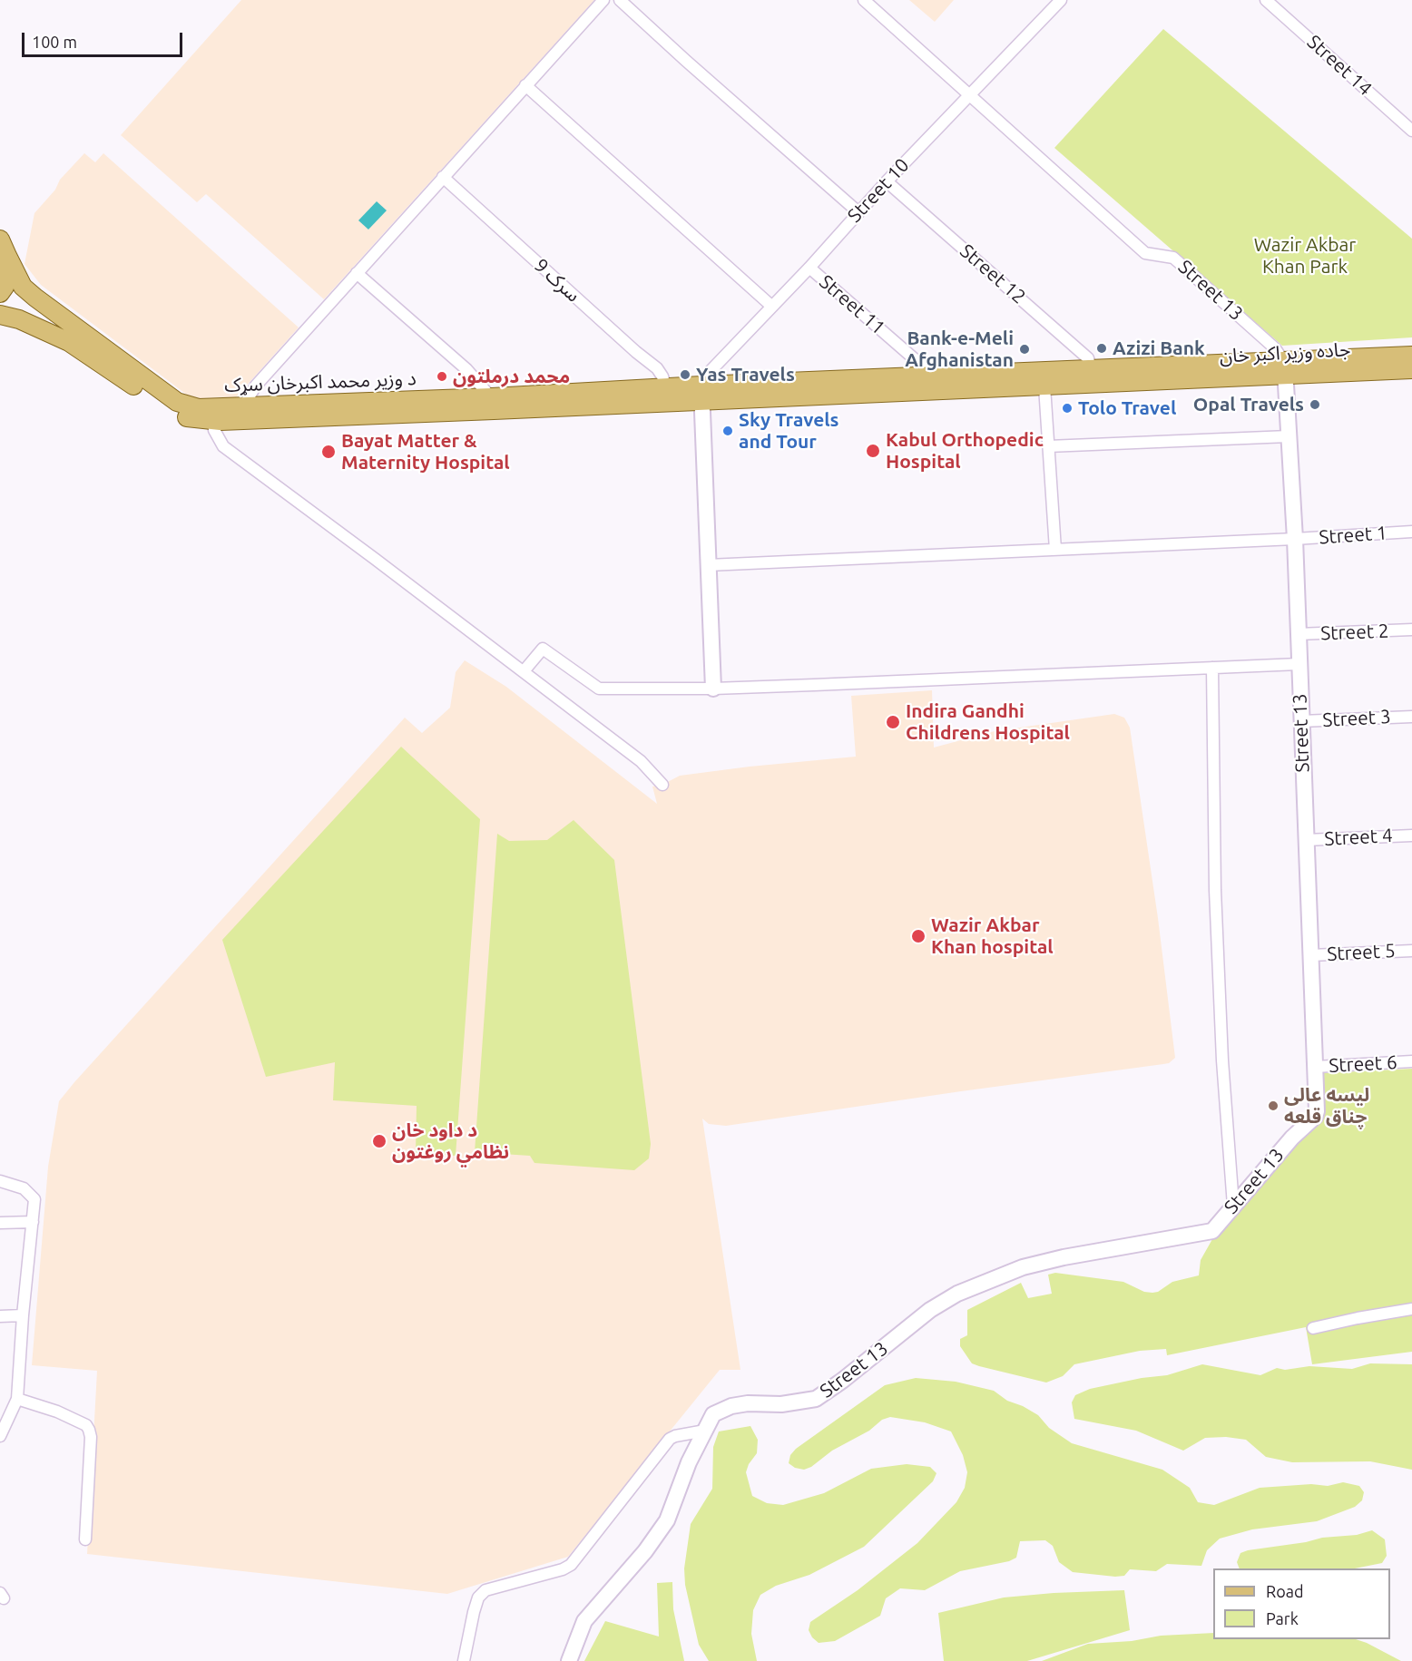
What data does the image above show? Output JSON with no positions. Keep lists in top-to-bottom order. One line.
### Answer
{"streets":{"main road":["جاده وزیر اکبر خان","د وزیر محمد اکبرخان سړک"],"street":["Street 14","Street 10","Street 12","سرک 9","Street 13","Street 11","Street 1","Street 2","Street 3","Street 4","Street 5","Street 6"]},"crossings":[["Street 10","Street 12"],["Street 10","Street 13"],["Street 10","Street 11"],["Street 10","د وزیر محمد اکبرخان سړک"],["Street 12","د وزیر محمد اکبرخان سړک"],["سرک 9","د وزیر محمد اکبرخان سړک"],["Street 13","جاده وزیر اکبر خان"],["Street 13","د وزیر محمد اکبرخان سړک"],["Street 13","Street 1"],["Street 13","Street 2"],["Street 13","Street 3"],["Street 13","Street 4"],["Street 13","Street 5"],["Street 13","Street 6"],["Street 11","د وزیر محمد اکبرخان سړک"],["جاده وزیر اکبر خان","د وزیر محمد اکبرخان سړک"]],"parks":["Wazir Akbar Khan Park"],"places":["Azizi Bank","Bank-e-Meli Afghanistan","Yas Travels","محمد درملتون","Opal Travels","Tolo Travel","Sky Travels and Tour","Kabul Orthopedic Hospital","Bayat Matter & Maternity Hospital","Indira Gandhi Childrens Hospital","Wazir Akbar Khan hospital","لیسه عالی چناق قلعه","د داود خان نظامي روغتون"],"legend":["Road","Park"],"scale_bar":"100 m"}
